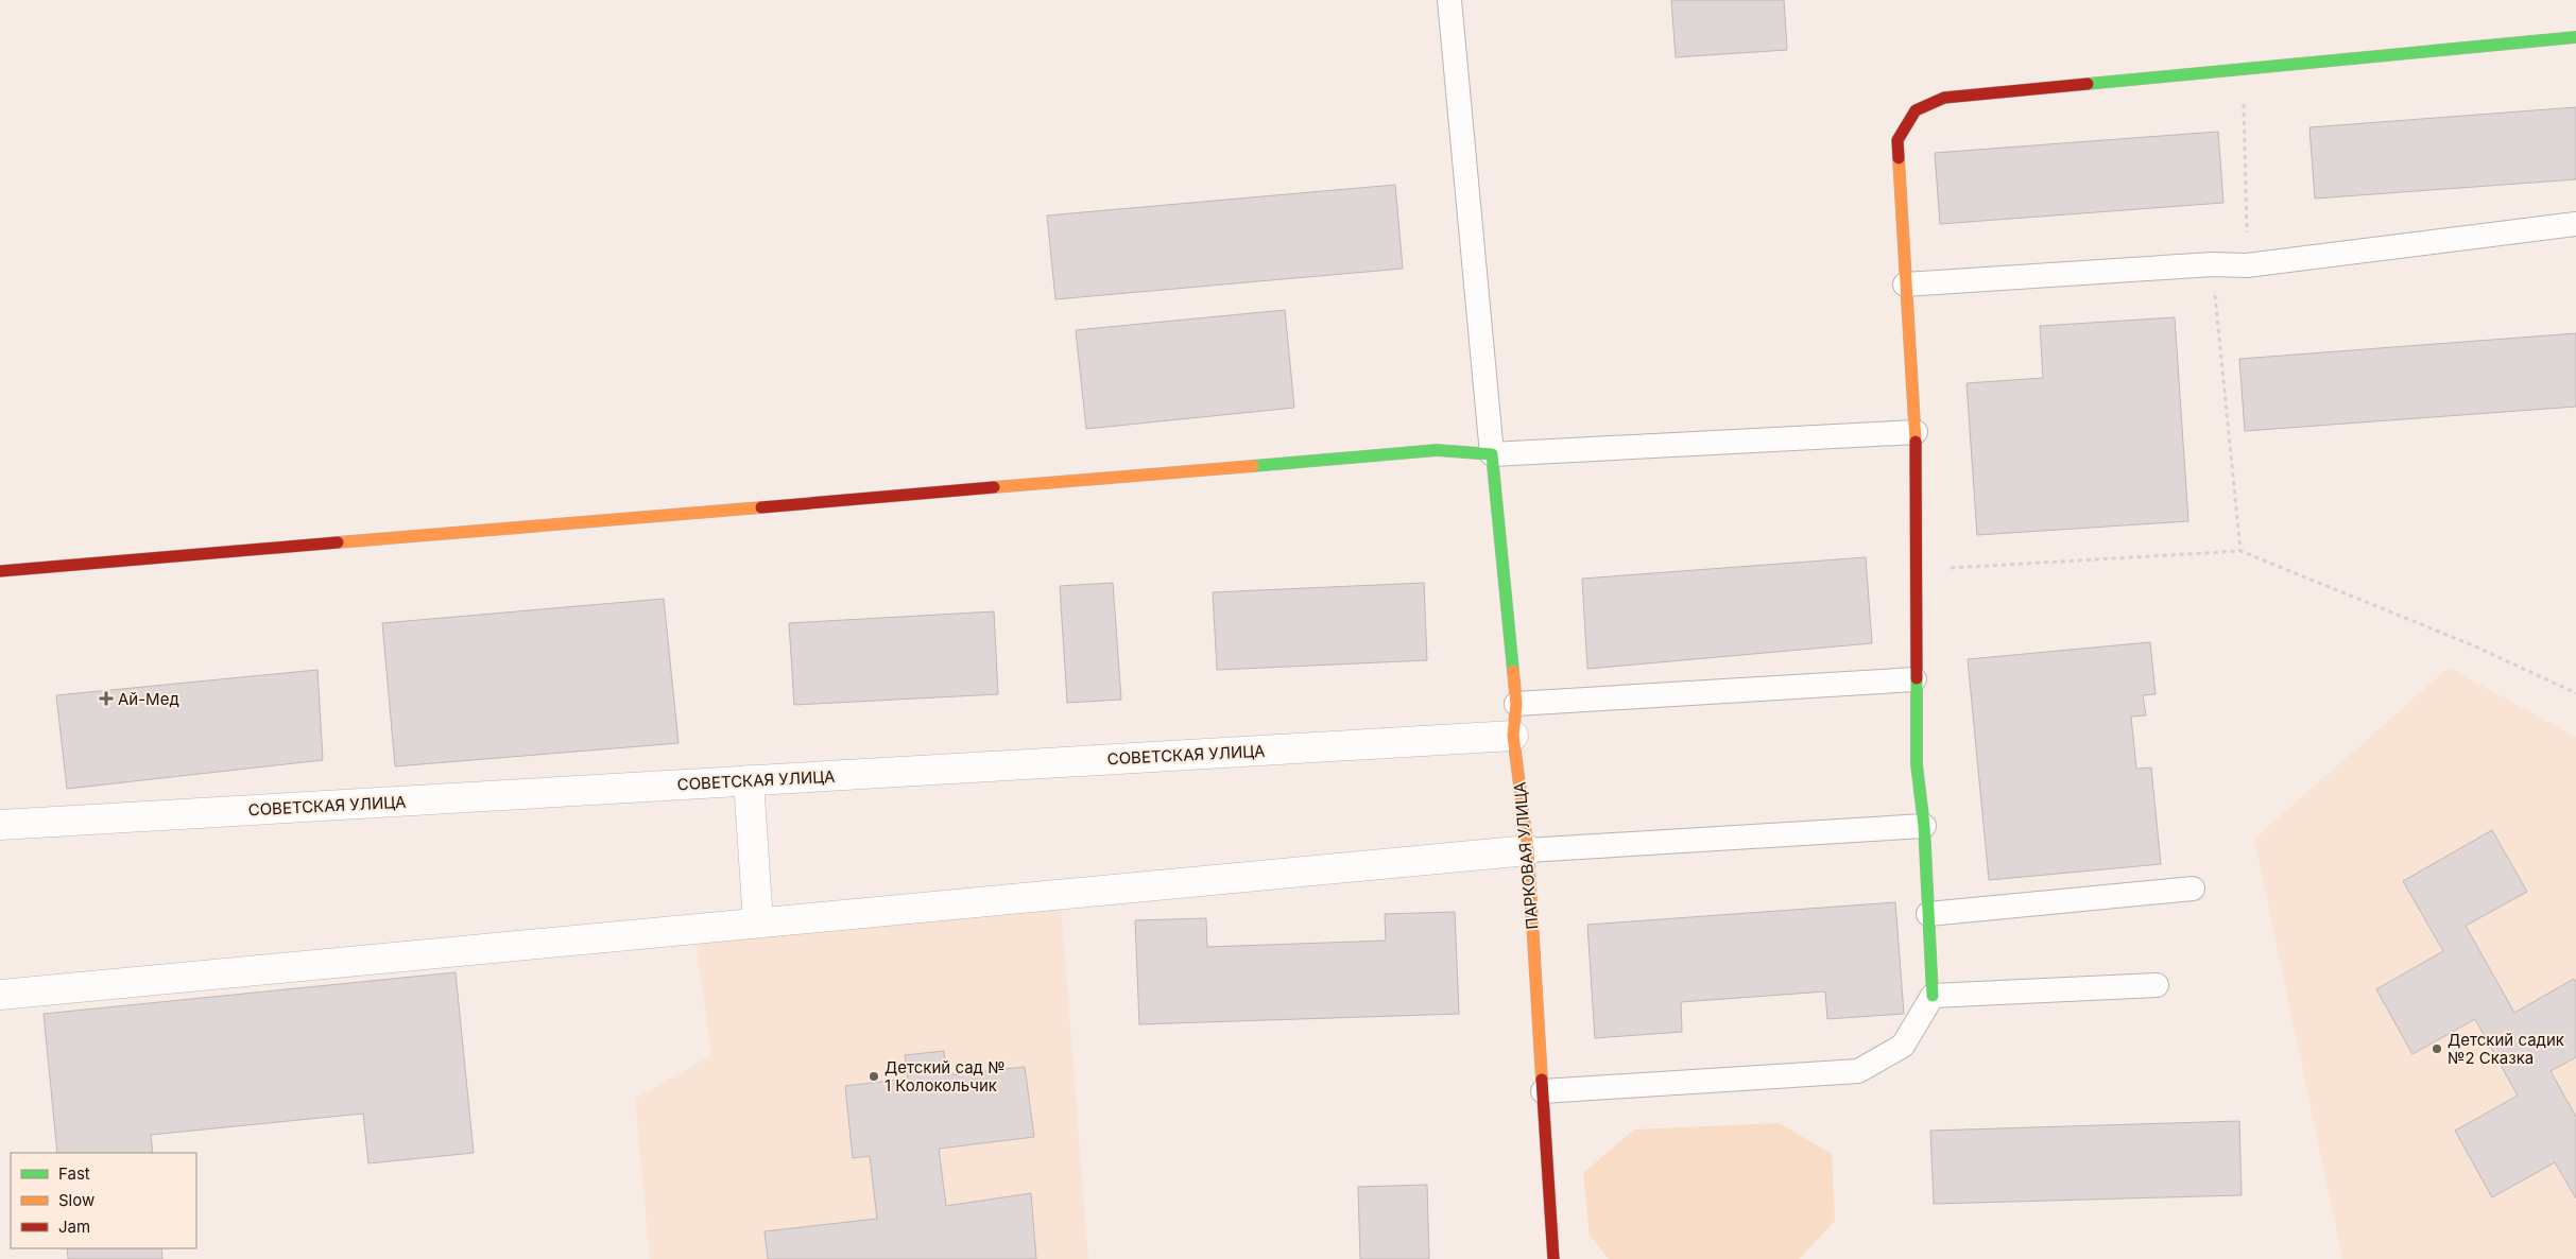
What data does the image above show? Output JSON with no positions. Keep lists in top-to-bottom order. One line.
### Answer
{"streets":{"street":["СОВЕТСКАЯ УЛИЦА","ПАРКОВАЯ УЛИЦА"]},"crossings":[["СОВЕТСКАЯ УЛИЦА","ПАРКОВАЯ УЛИЦА"]],"places":{"health":["Ай-Мед"],"other":["Детский садик №2 Сказка","Детский сад № 1 Колокольчик"]},"legend":["Fast","Slow","Jam"]}
